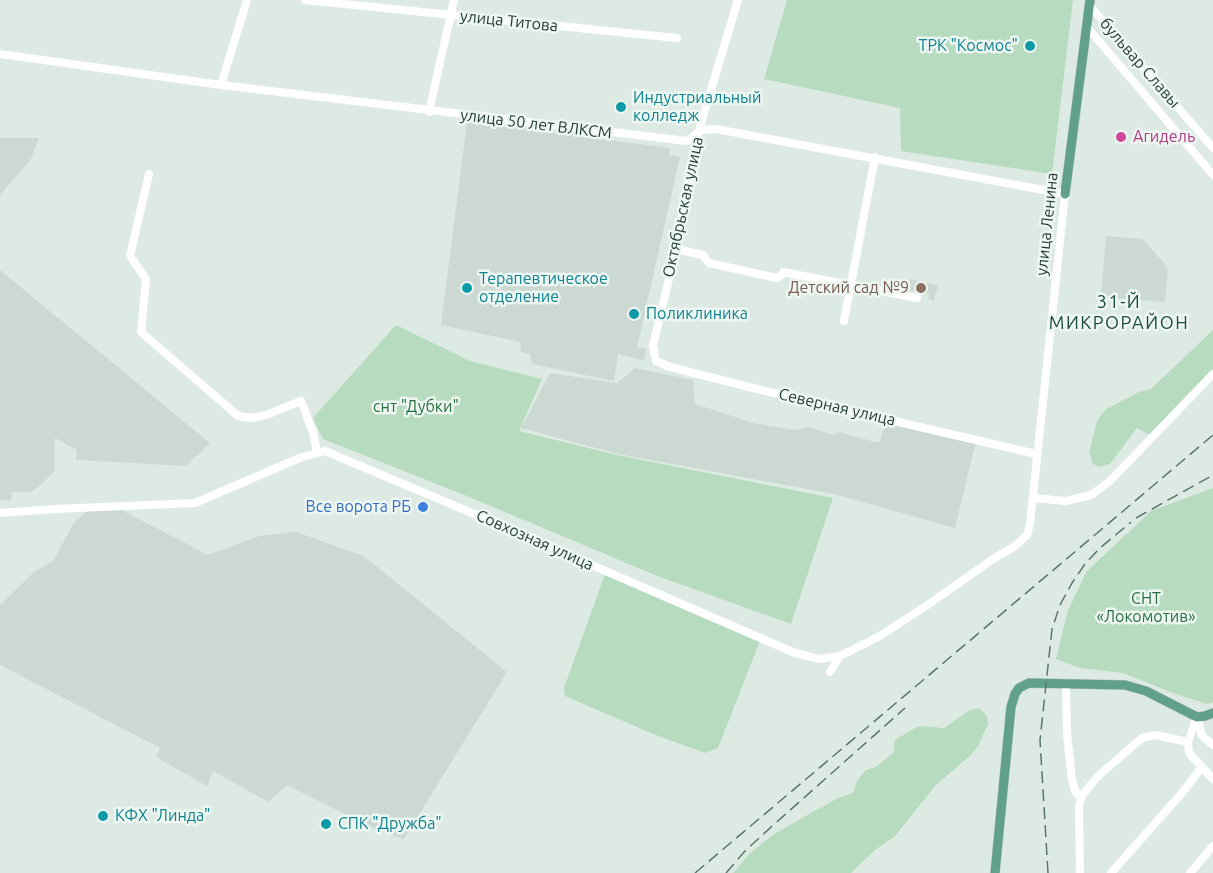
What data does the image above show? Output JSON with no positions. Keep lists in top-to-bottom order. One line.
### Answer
{"streets":{"main road":["улица Ленина"],"street":["улица Титова","бульвар Славы","улица 50 лет ВЛКСМ","Октябрьская улица","Северная улица","Совхозная улица"]},"crossings":[["бульвар Славы","улица Ленина"],["улица 50 лет ВЛКСМ","Октябрьская улица"],["улица 50 лет ВЛКСМ","улица Ленина"],["Октябрьская улица","Северная улица"],["улица Ленина","Северная улица"],["улица Ленина","Совхозная улица"]],"districts":["31-Й МИКРОРАЙОН"],"parks":["снт \"Дубки\"","СНТ «Локомотив»"],"places":["ТРК \"Космос\"","Индустриальный колледж","Агидель","Терапевтическое отделение","Детский сад №9","Поликлиника","Все ворота РБ","КФХ \"Линда\"","СПК \"Дружба\""]}
